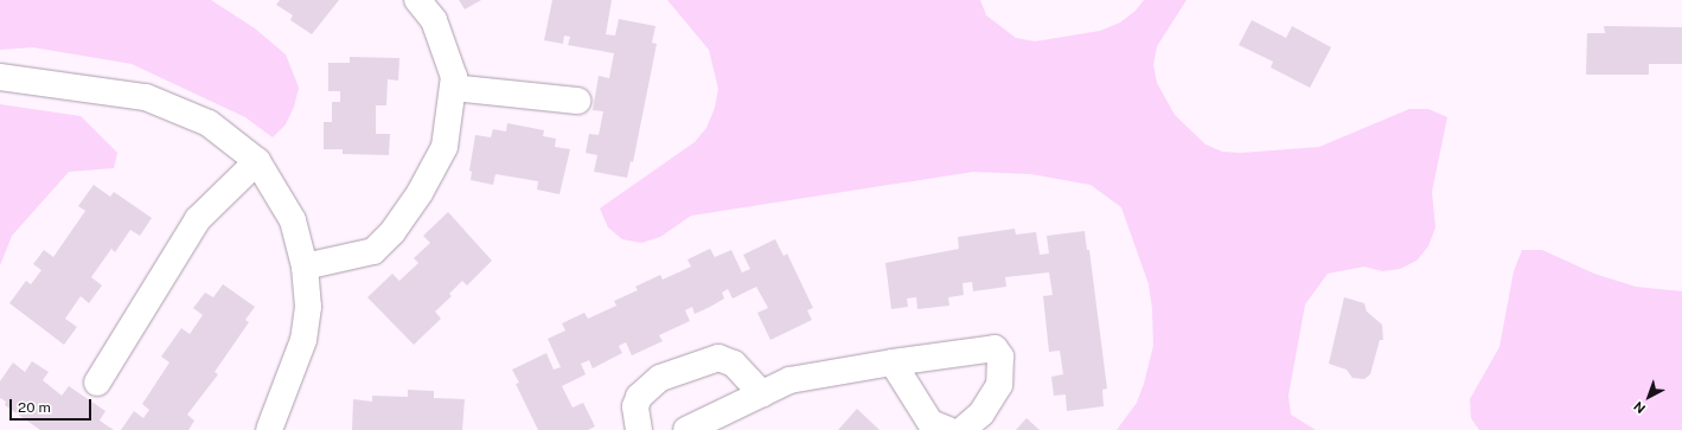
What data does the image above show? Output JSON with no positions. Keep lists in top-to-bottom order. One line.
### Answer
{"scale_bar":"20 m","north":"bottom left"}
